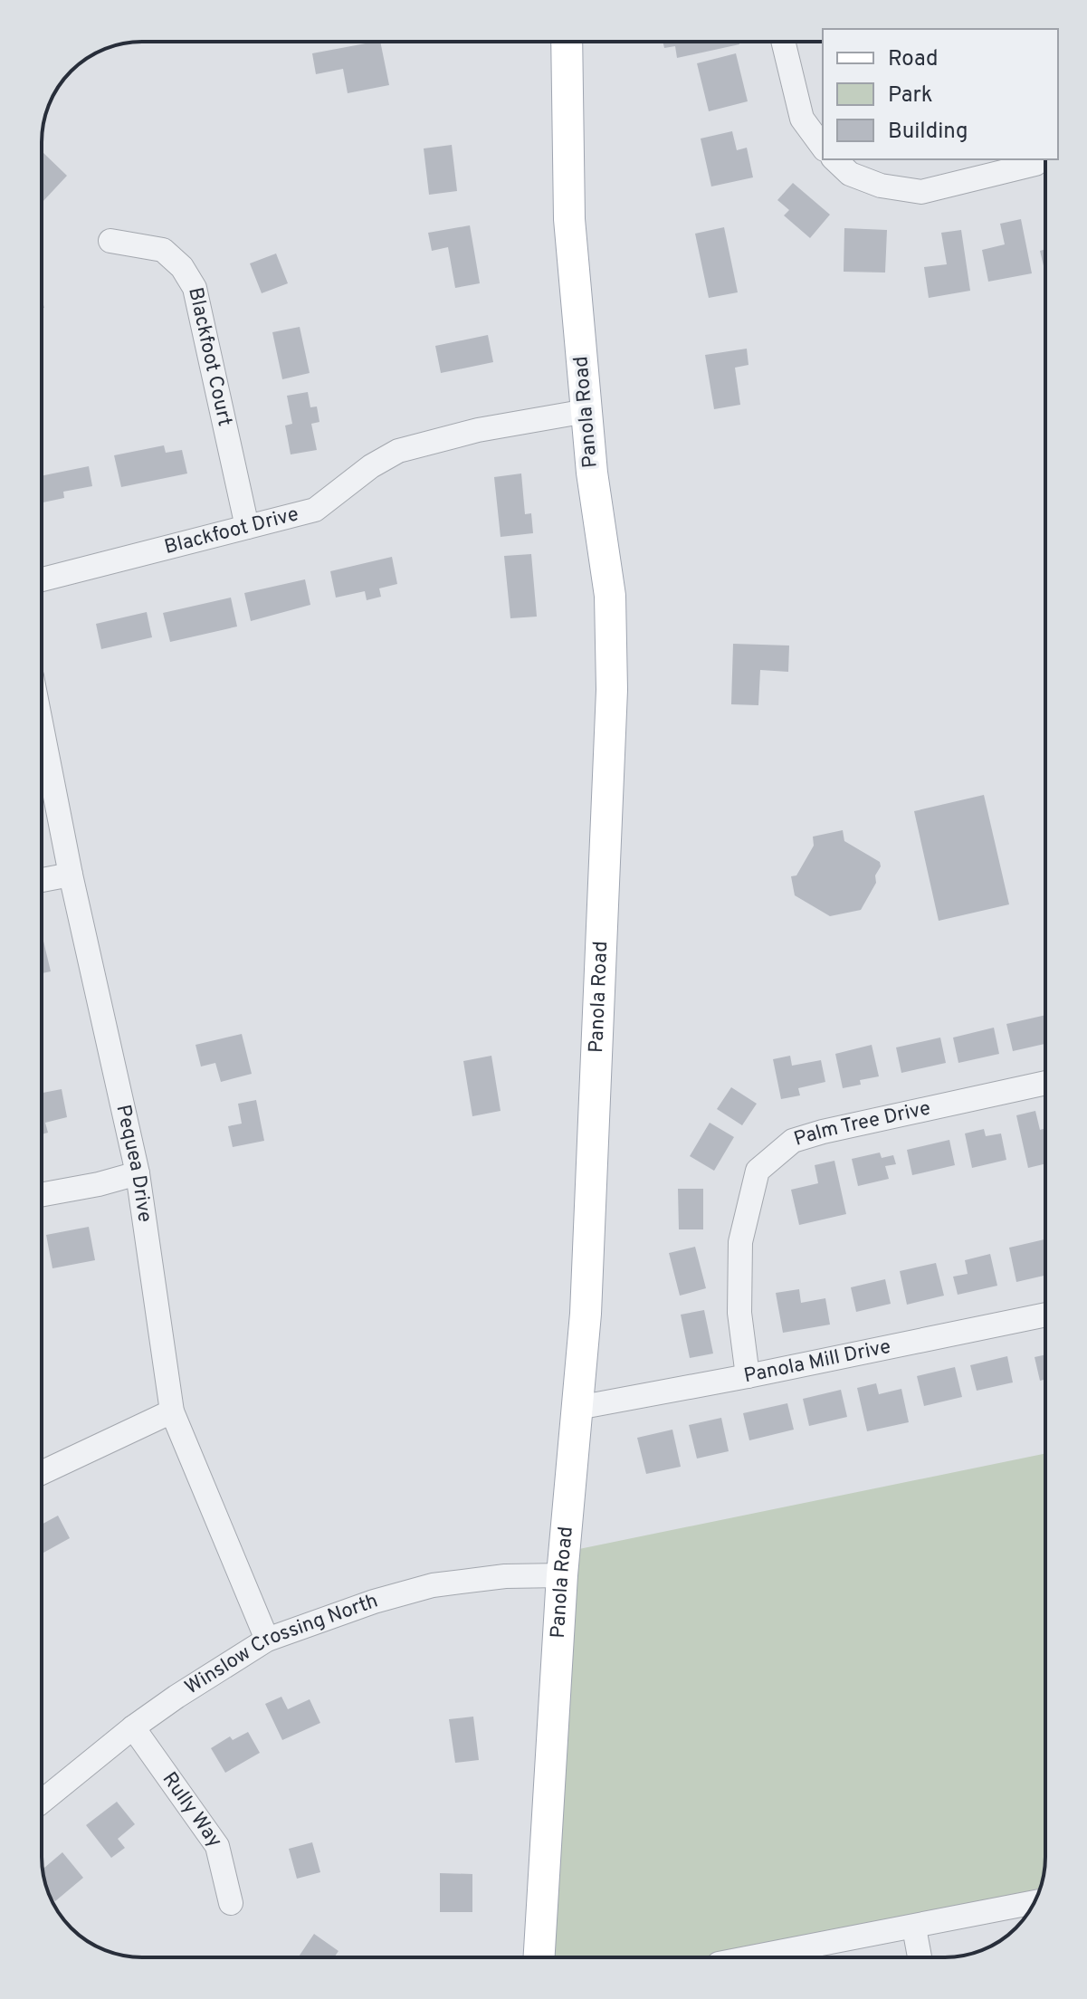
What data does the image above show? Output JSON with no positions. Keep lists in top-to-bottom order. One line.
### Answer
{"streets":{"main road":["Panola Road"],"street":["Blackfoot Court","Blackfoot Drive","Palm Tree Drive","Pequea Drive","Panola Mill Drive","Winslow Crossing North","Rully Way"]},"crossings":[["Blackfoot Court","Blackfoot Drive"],["Panola Road","Blackfoot Drive"],["Panola Road","Panola Mill Drive"],["Panola Road","Winslow Crossing North"],["Palm Tree Drive","Panola Mill Drive"],["Pequea Drive","Winslow Crossing North"],["Winslow Crossing North","Rully Way"]],"legend":["Road","Park","Building"]}
